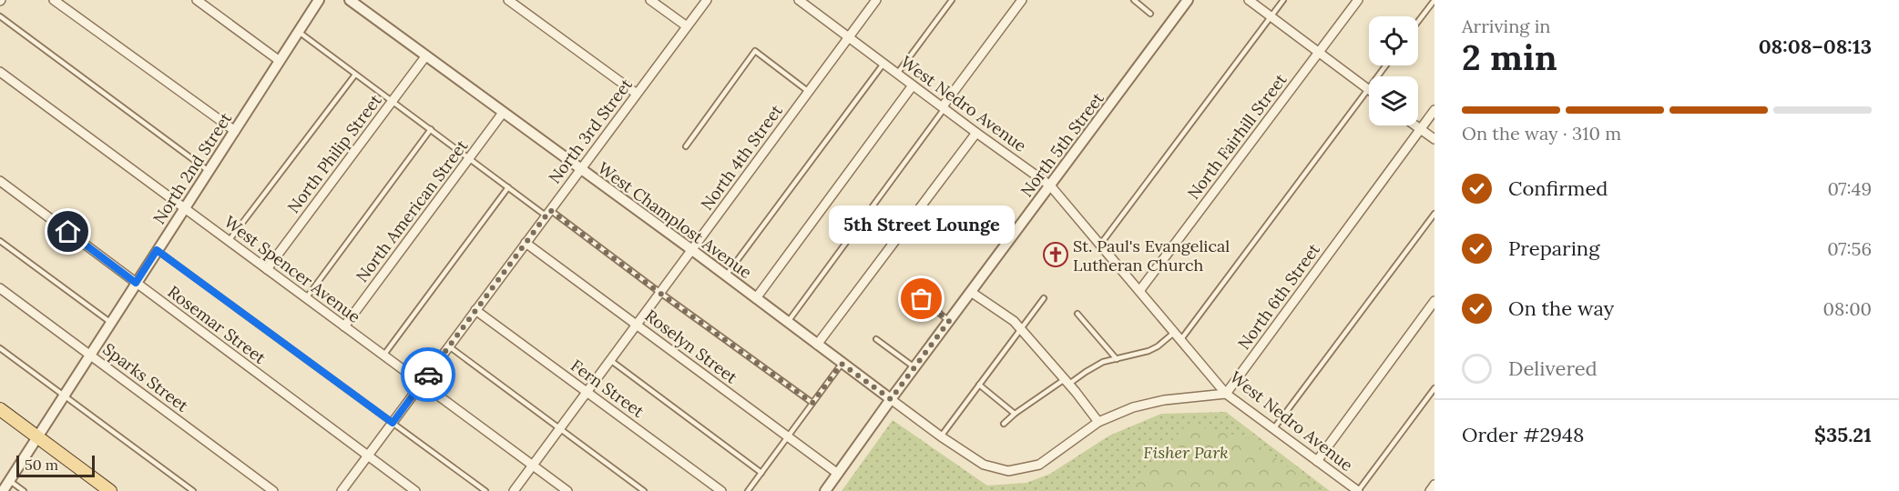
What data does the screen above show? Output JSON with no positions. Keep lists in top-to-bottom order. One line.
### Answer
{"streets":{"street":["West Nedro Avenue","North 3rd Street","North Fairhill Street","North 5th Street","North Philip Street","North 4th Street","North 2nd Street","North American Street","West Champlost Avenue","West Spencer Avenue","North 6th Street","Rosemar Street","Roselyn Street","Sparks Street","Fern Street"]},"crossings":[["West Nedro Avenue","North Fairhill Street"],["West Nedro Avenue","North 5th Street"],["West Nedro Avenue","North 4th Street"],["West Nedro Avenue","North 6th Street"],["North 3rd Street","West Champlost Avenue"],["North 3rd Street","West Spencer Avenue"],["North 3rd Street","Rosemar Street"],["North 3rd Street","Roselyn Street"],["North 3rd Street","Fern Street"],["North 5th Street","West Champlost Avenue"],["North 5th Street","Roselyn Street"],["North Philip Street","West Champlost Avenue"],["North Philip Street","West Spencer Avenue"],["North 4th Street","West Champlost Avenue"],["North 4th Street","West Spencer Avenue"],["North 4th Street","Roselyn Street"],["North 4th Street","Fern Street"],["North 2nd Street","West Spencer Avenue"],["North 2nd Street","Rosemar Street"],["North 2nd Street","Sparks Street"],["North American Street","West Champlost Avenue"],["North American Street","West Spencer Avenue"]],"parks":["Fisher Park"],"places":{"church":["St. Paul's Evangelical Lutheran Church"],"other":["5th Street Lounge"]},"scale_bar":"50 m","page":{"heading":["2 min","Arriving in","08:08–08:13"],"panel":["Order #2948","$35.21"],"bar":"On the way · 310 m","list":[["Confirmed","07:49"],["Preparing","07:56"],["On the way","08:00"],"Delivered"],"bubble":"5th Street Lounge","scale":"50 m"}}
